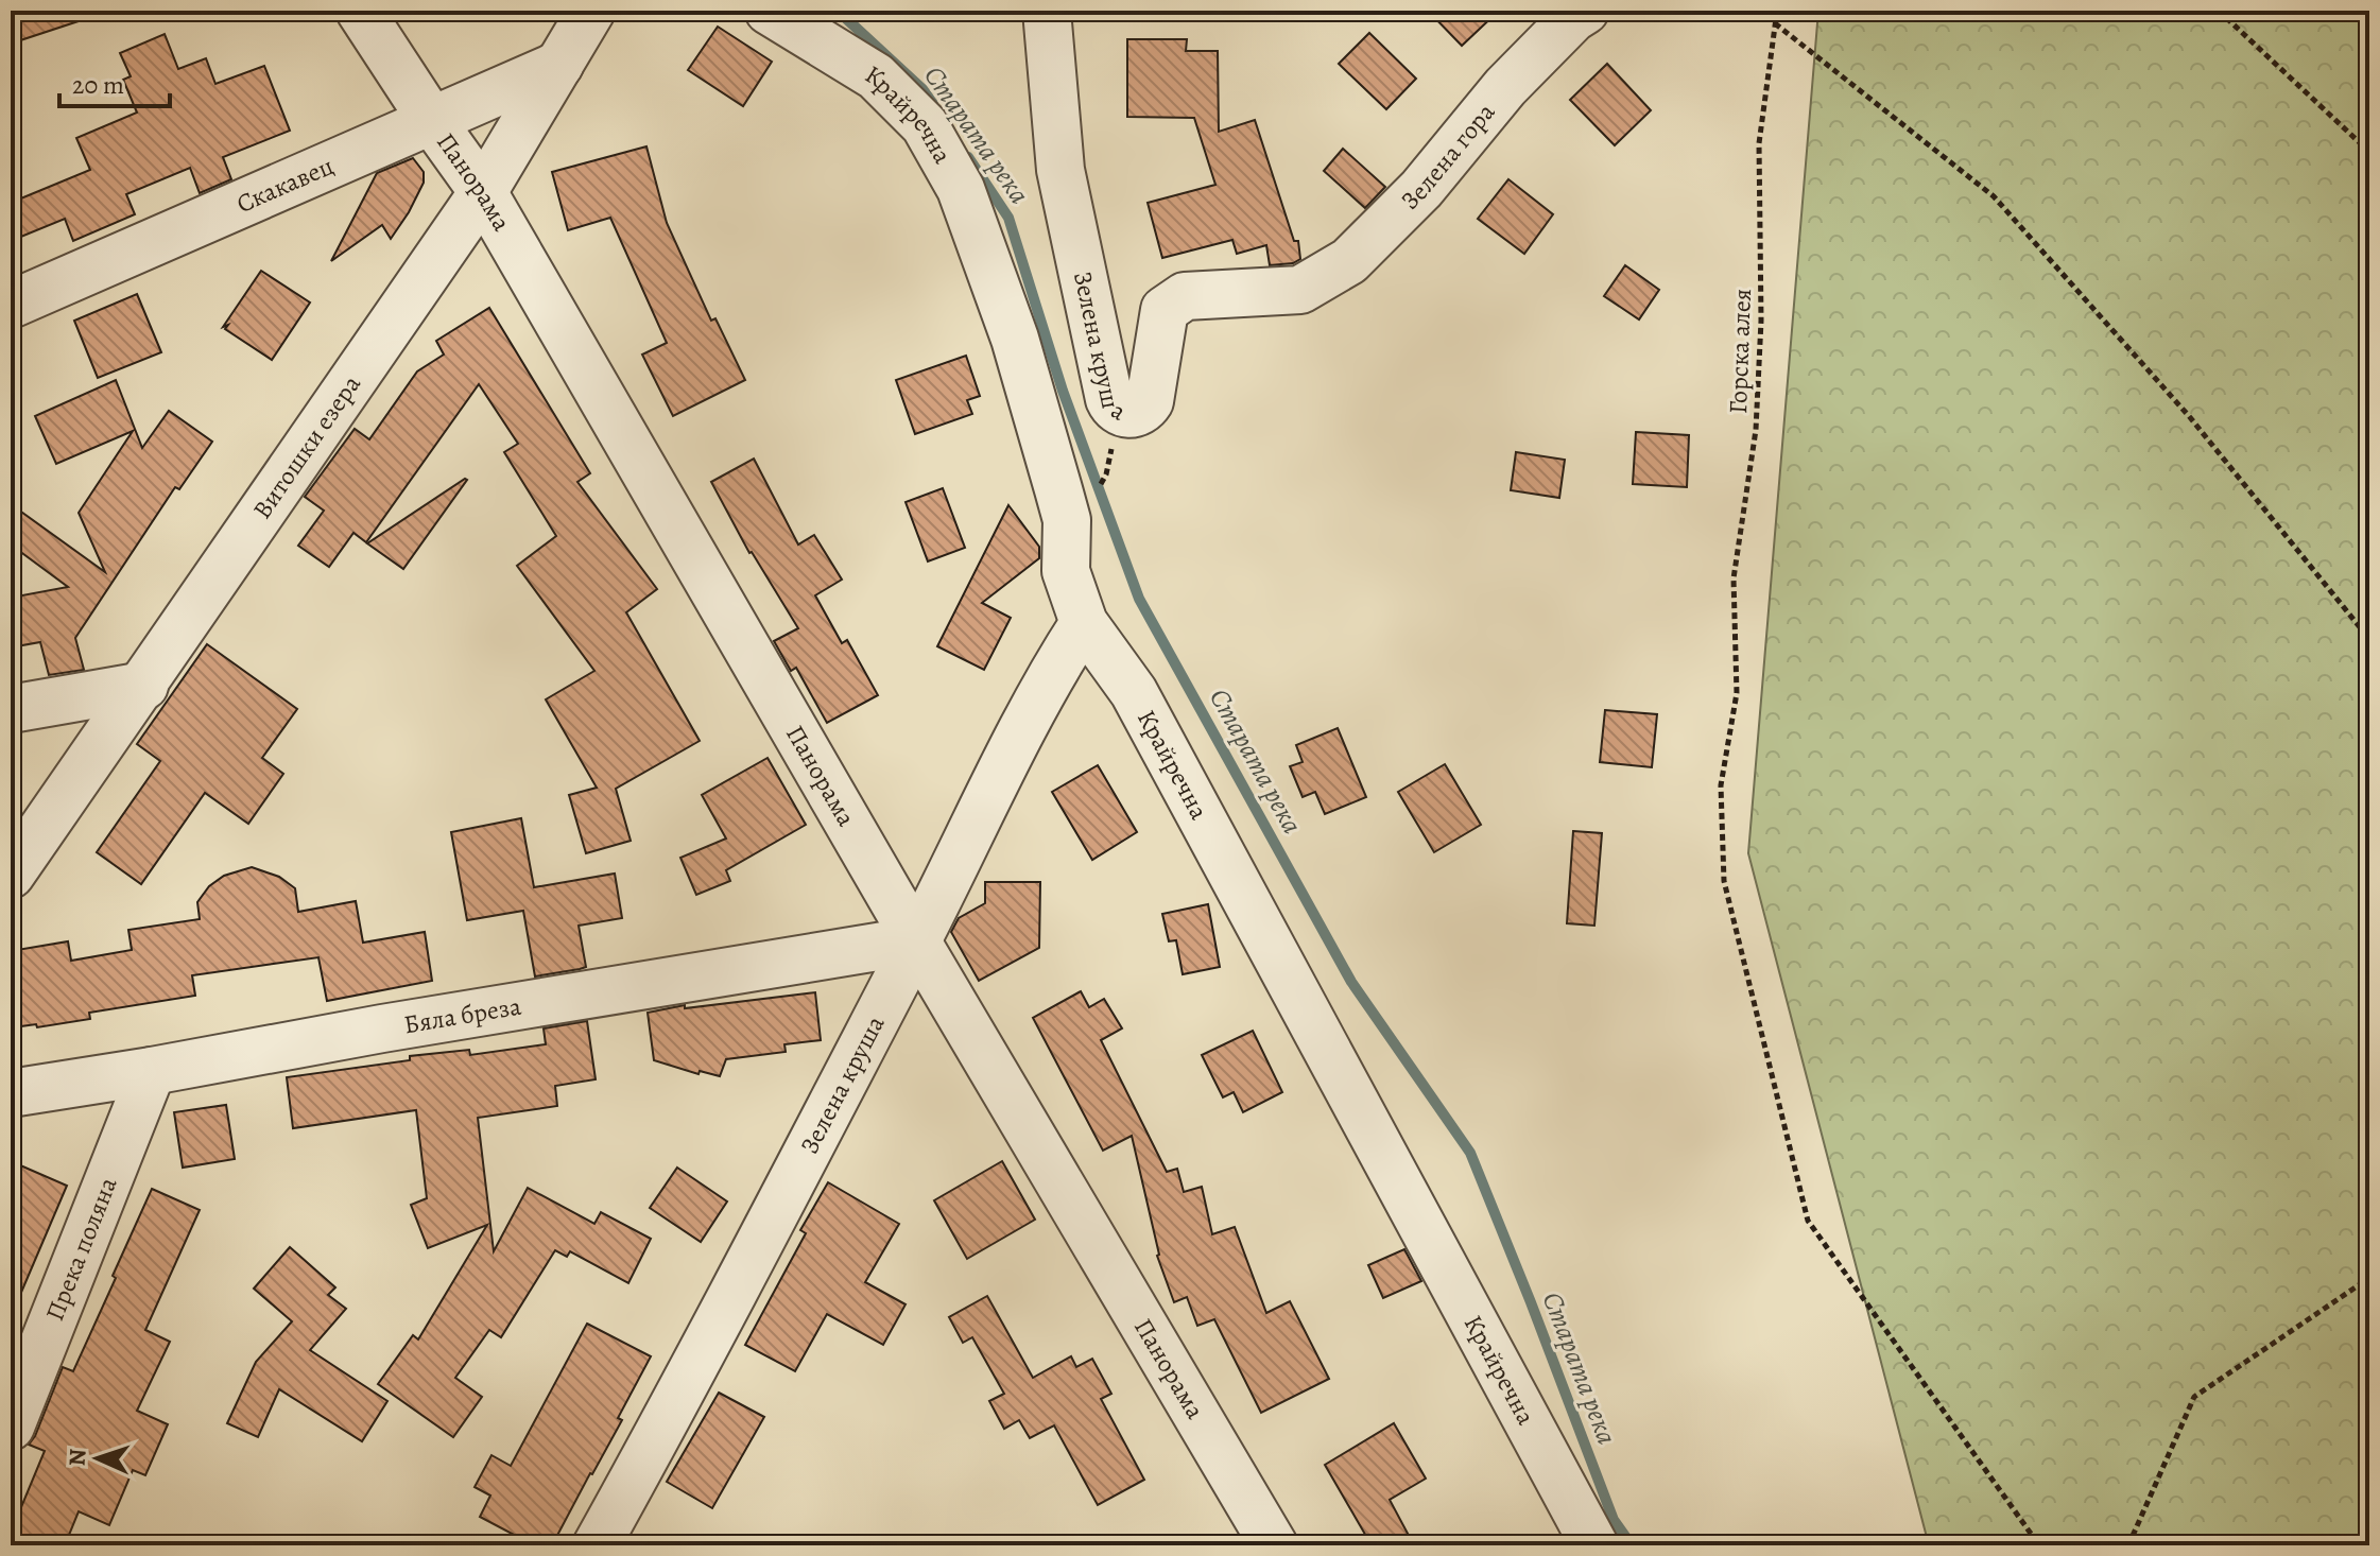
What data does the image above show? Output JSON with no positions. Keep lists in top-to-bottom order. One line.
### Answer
{"streets":{"street":["Крайречна","Зелена гора","Панорама","Скакавец","Зелена круша","Витошки езера","Бяла бреза","Прека поляна"],"path":["Горска алея"]},"crossings":[["Крайречна","Зелена круша"],["Зелена гора","Зелена круша"],["Панорама","Скакавец"],["Панорама","Зелена круша"],["Панорама","Витошки езера"],["Панорама","Бяла бреза"],["Скакавец","Витошки езера"],["Зелена круша","Бяла бреза"],["Бяла бреза","Прека поляна"]],"water":["Старата река"],"scale_bar":"20 m","north":"left"}
